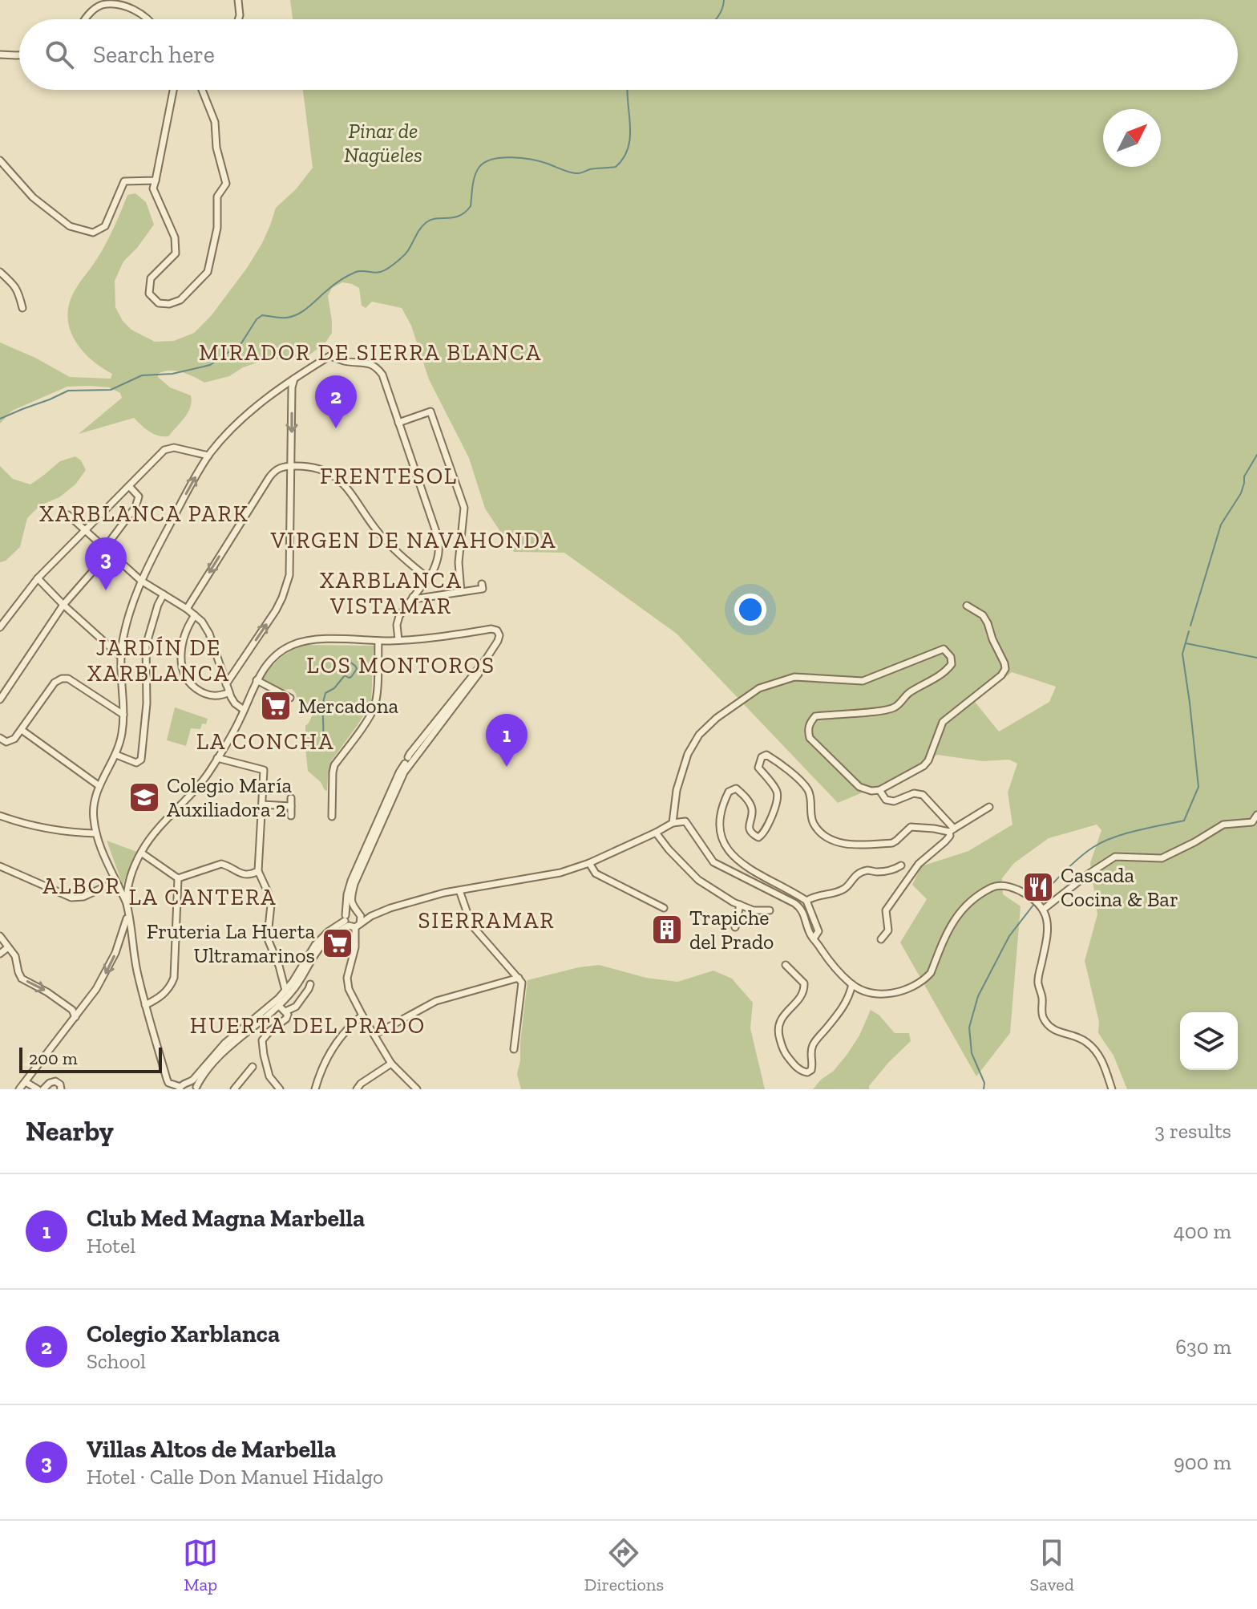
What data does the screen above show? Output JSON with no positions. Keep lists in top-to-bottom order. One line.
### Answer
{"districts":["MIRADOR DE SIERRA BLANCA","FRENTESOL","XARBLANCA PARK","VIRGEN DE NAVAHONDA","XARBLANCA VISTAMAR","JARDÍN DE XARBLANCA","LOS MONTOROS","LA CONCHA","ALBOR","LA CANTERA","SIERRAMAR","HUERTA DEL PRADO"],"parks":["Pinar de Nagüeles"],"places":{"supermarket":["Mercadona","Fruteria La Huerta Ultramarinos"],"school or university":["Colegio María Auxiliadora 2"],"restaurant":["Cascada Cocina & Bar"],"building":["Trapiche del Prado"]},"scale_bar":"200 m","north":"top right","page":{"search":"Search here","pins":["2","3","1"],"scale":"200 m","heading":["Nearby","3 results"],"list":[{"mark":"1","name":"Club Med Magna Marbella","note":"Hotel","value":"400 m"},{"mark":"2","name":"Colegio Xarblanca","note":"School","value":"630 m"},{"mark":"3","name":"Villas Altos de Marbella","note":"Hotel · Calle Don Manuel Hidalgo","value":"900 m"}],"nav":["Map","Directions","Saved"]}}
